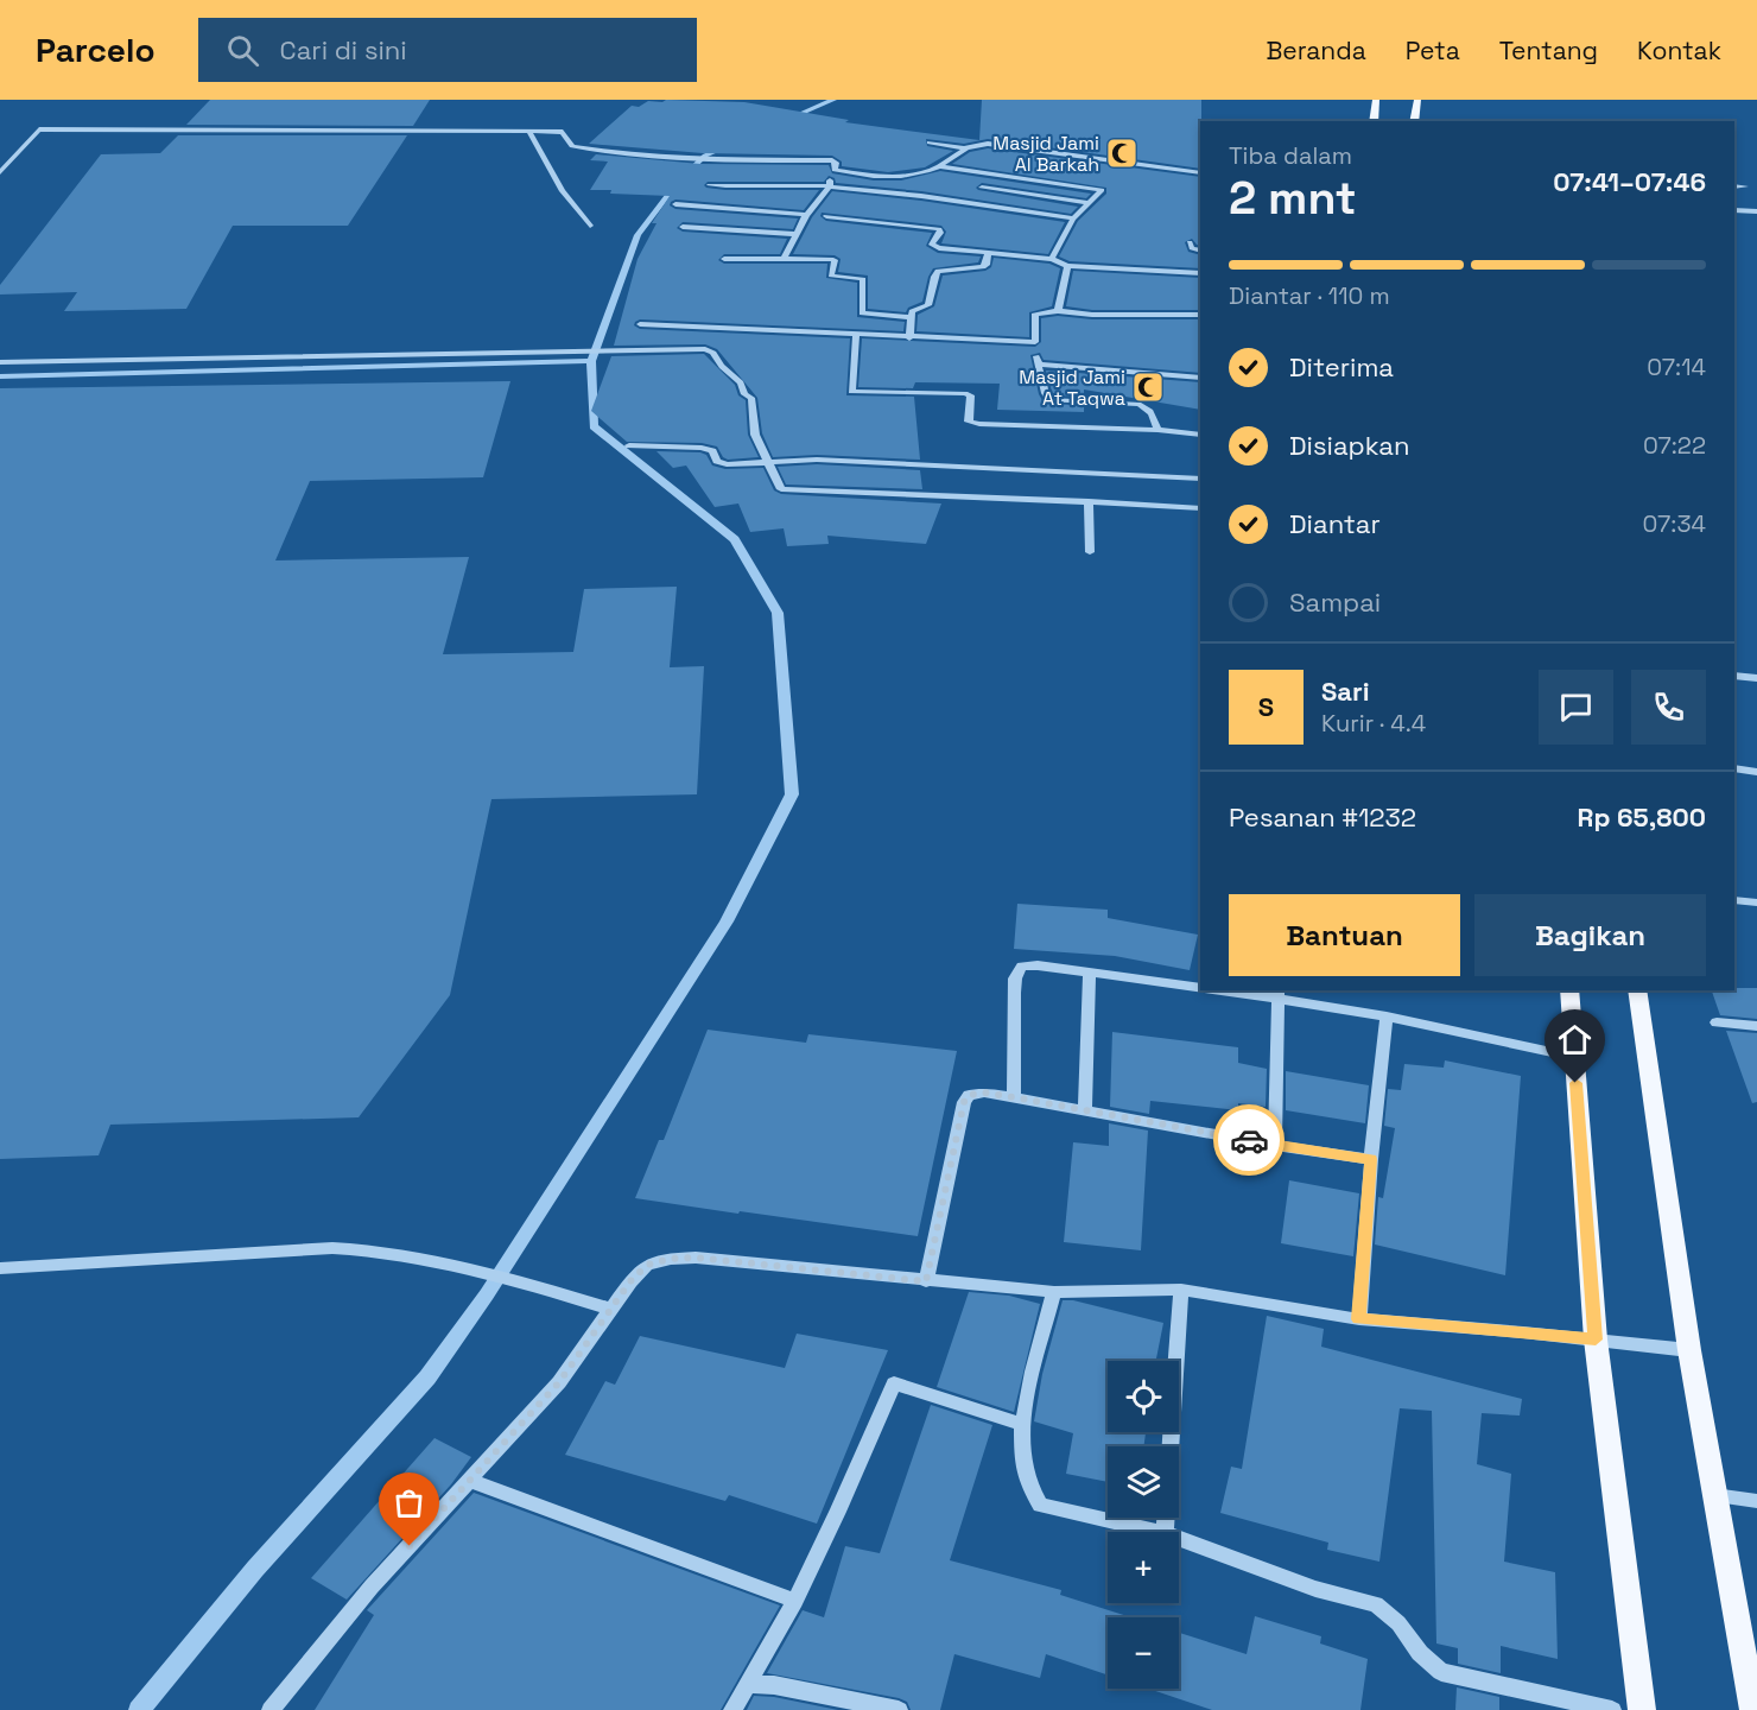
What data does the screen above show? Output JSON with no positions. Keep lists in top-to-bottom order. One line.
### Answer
{"places":{"mosque":["Masjid Jami Al Barkah","Masjid Jami At Taqwa"]},"page":{"header":"Parcelo","search":"Cari di sini","nav":["Beranda","Peta","Tentang","Kontak"],"heading":["2 mnt","Tiba dalam","07:41–07:46"],"panel":["Sari","Kurir · 4.4","Pesanan #1232","Rp 65,800"],"bar":"Diantar · 110 m","list":[["Diterima","07:14"],["Disiapkan","07:22"],["Diantar","07:34"],"Sampai"],"round":"S","buttons":["Bantuan","Bagikan"],"map_buttons":["+","−"]}}
